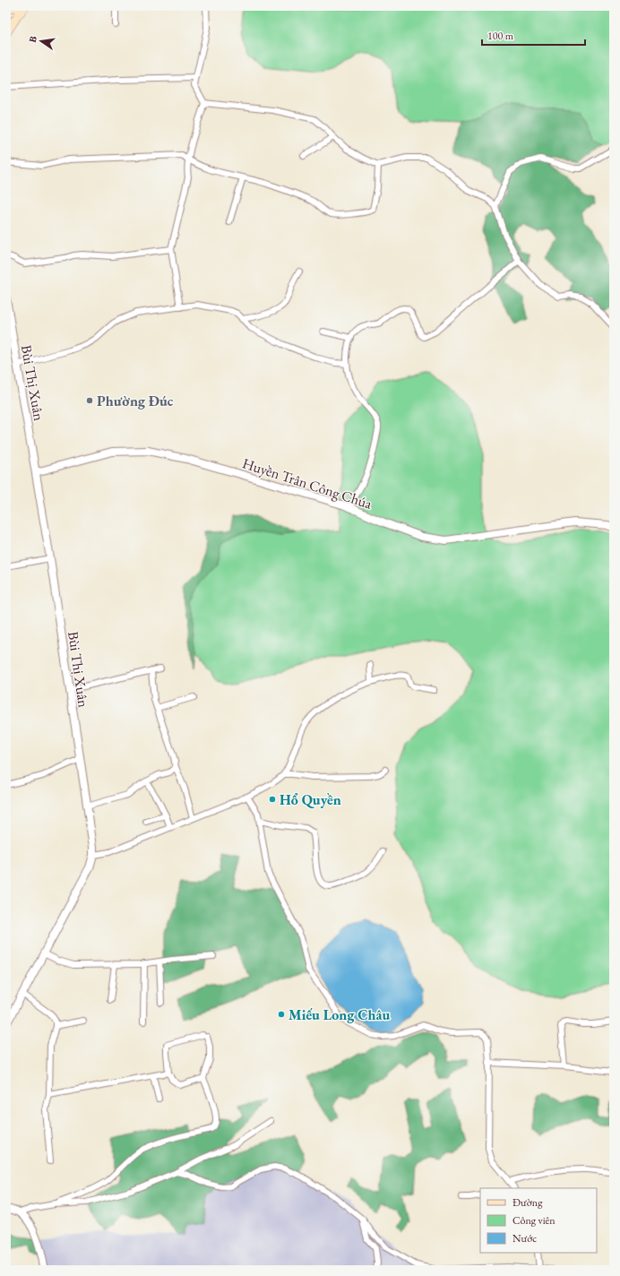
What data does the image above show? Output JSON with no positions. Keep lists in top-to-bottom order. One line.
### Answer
{"streets":{"street":["Bùi Thị Xuân","Huyền Trân Công Chúa"]},"crossings":[["Bùi Thị Xuân","Huyền Trân Công Chúa"]],"places":["Phường Đúc","Hổ Quyền","Miếu Long Châu"],"legend":["Đường","Công viên","Nước"],"scale_bar":"100 m","north":"left"}
